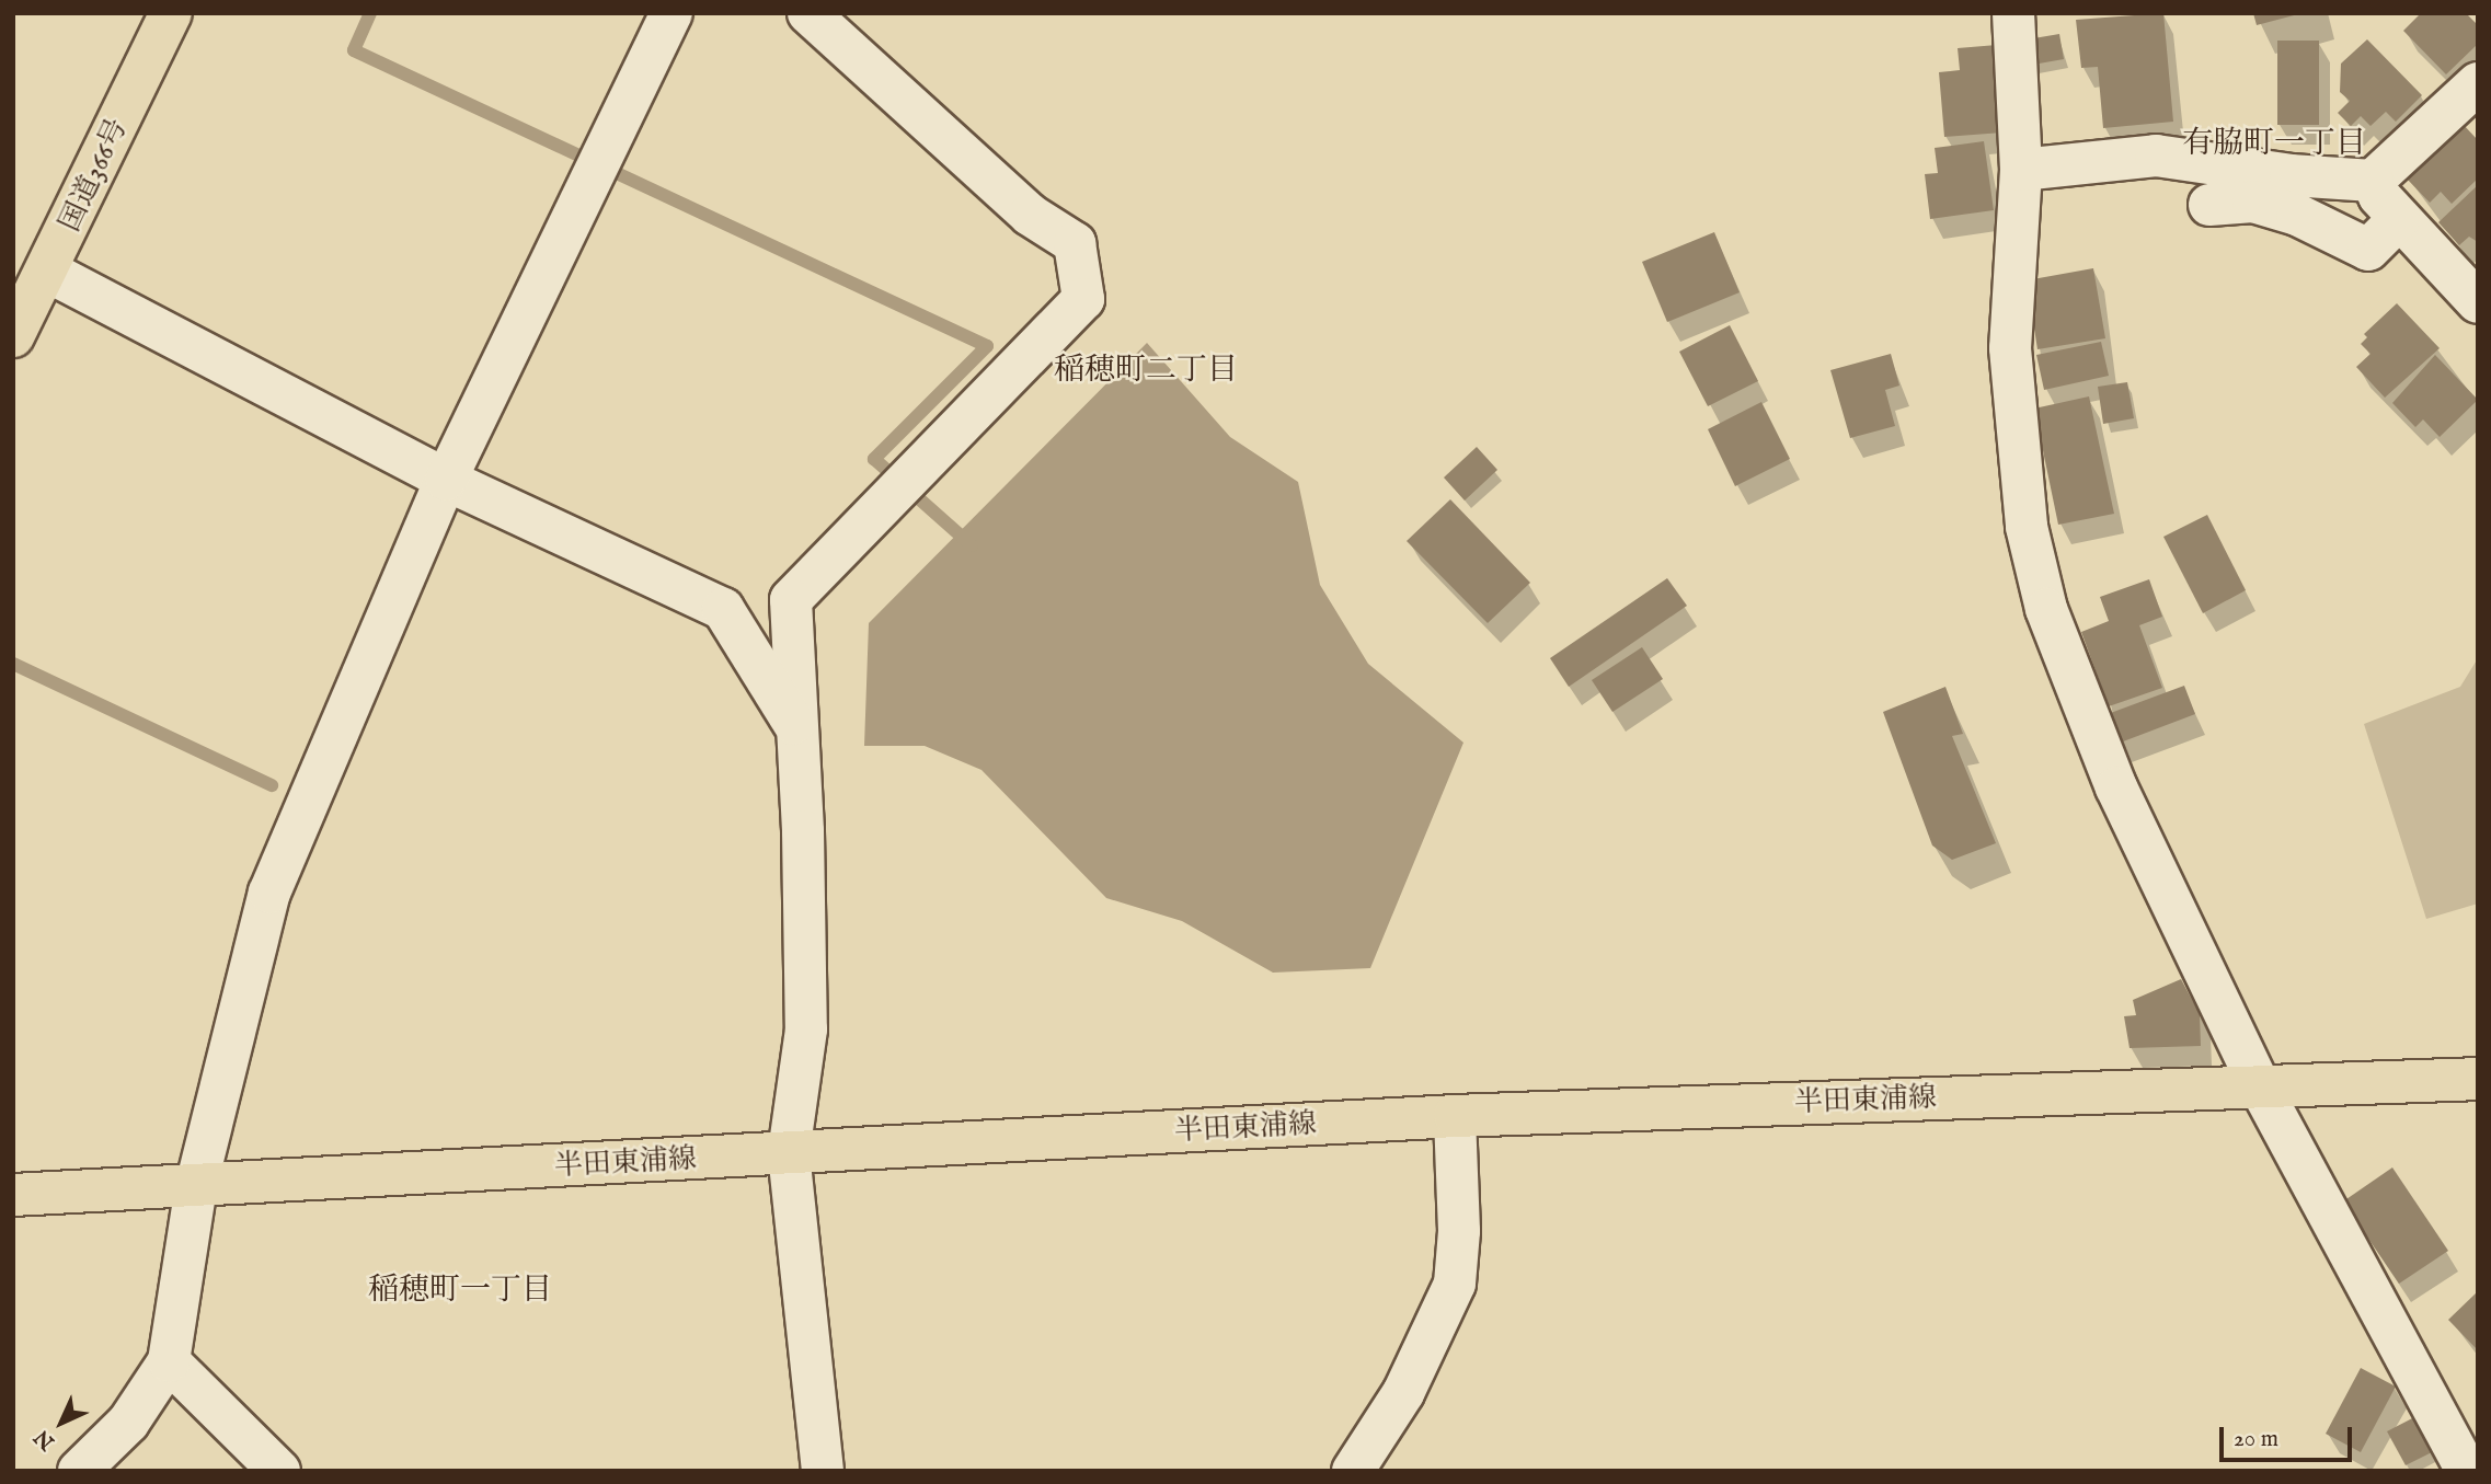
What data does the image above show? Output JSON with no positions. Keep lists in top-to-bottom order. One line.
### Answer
{"streets":{"main road":["国道366号","半田東浦線"]},"districts":["有脇町一丁目","稲穂町二丁目","稲穂町一丁目"],"scale_bar":"20 m","north":"bottom left"}
